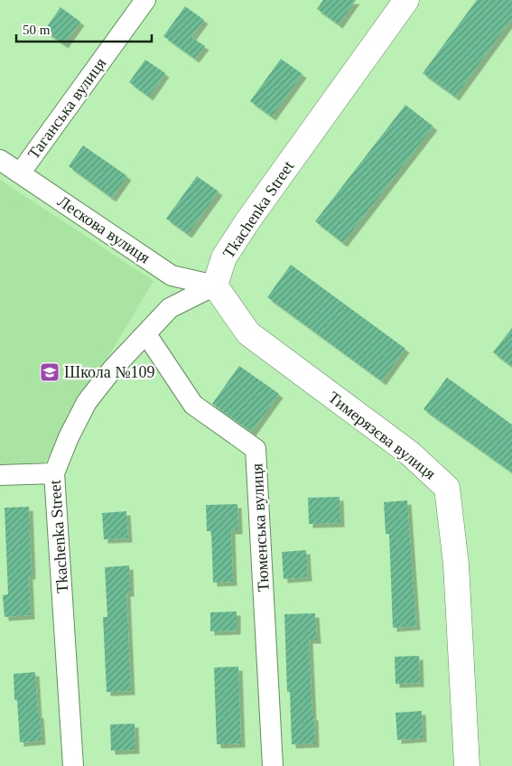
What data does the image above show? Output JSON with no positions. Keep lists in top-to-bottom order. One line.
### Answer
{"streets":{"street":["Таганська вулиця","Tkachenka Street","Лескова вулиця","Тимерязєва вулиця","Тюменська вулиця"]},"crossings":[["Таганська вулиця","Лескова вулиця"],["Tkachenka Street","Лескова вулиця"],["Tkachenka Street","Тимерязєва вулиця"],["Tkachenka Street","Тюменська вулиця"],["Лескова вулиця","Тимерязєва вулиця"]],"places":{"school or university":["Школа №109"]},"scale_bar":"50 m"}
